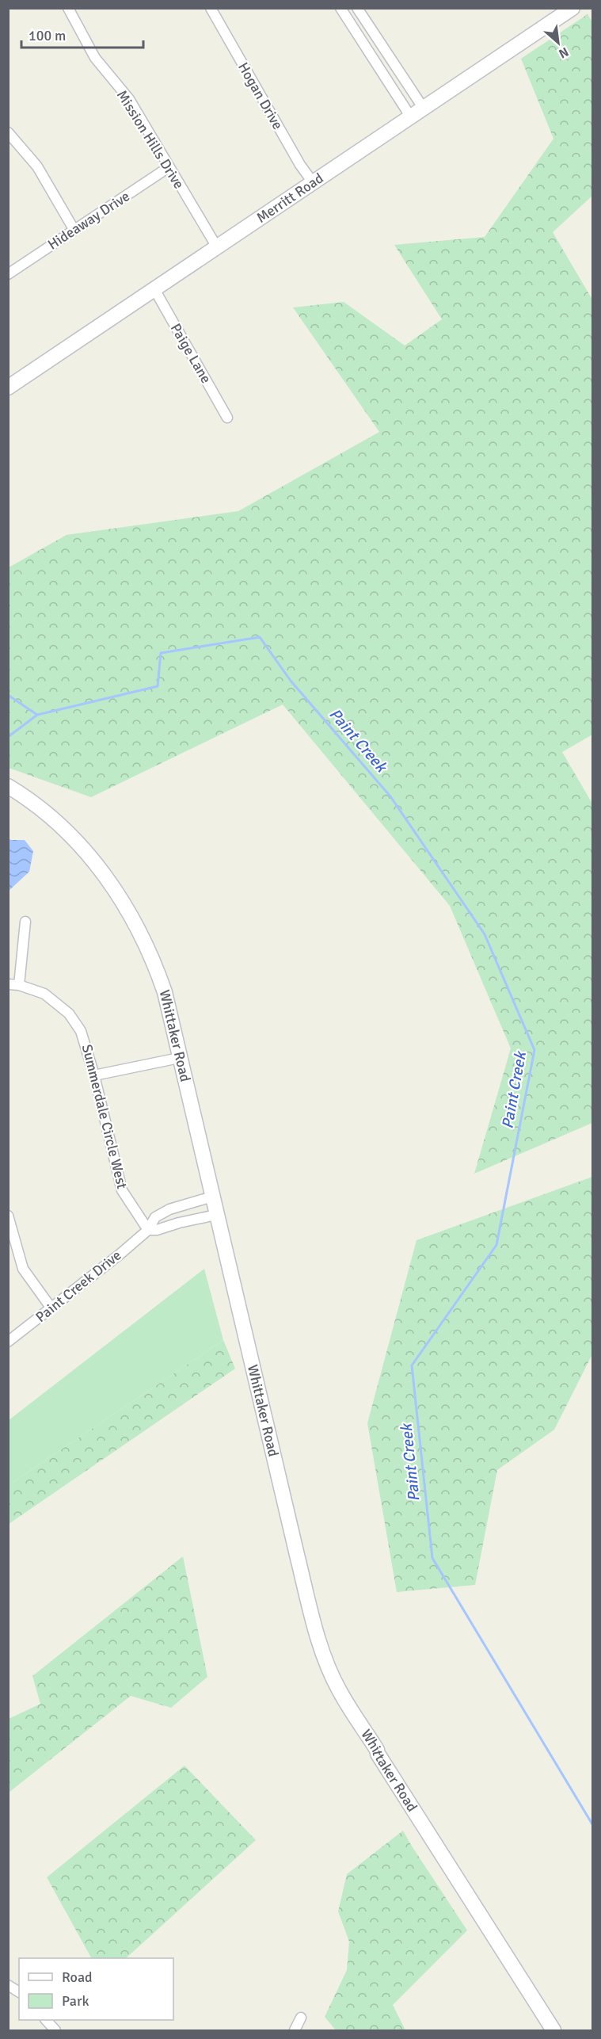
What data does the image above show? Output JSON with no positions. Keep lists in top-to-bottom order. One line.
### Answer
{"streets":{"main road":["Merritt Road","Whittaker Road"],"street":["Hogan Drive","Mission Hills Drive","Hideaway Drive","Paige Lane","Summerdale Circle West","Paint Creek Drive"]},"crossings":[["Hogan Drive","Merritt Road"],["Mission Hills Drive","Merritt Road"],["Mission Hills Drive","Hideaway Drive"],["Merritt Road","Paige Lane"],["Whittaker Road","Paint Creek Drive"],["Summerdale Circle West","Paint Creek Drive"]],"water":["Paint Creek"],"legend":["Road","Park"],"scale_bar":"100 m","north":"bottom right"}
